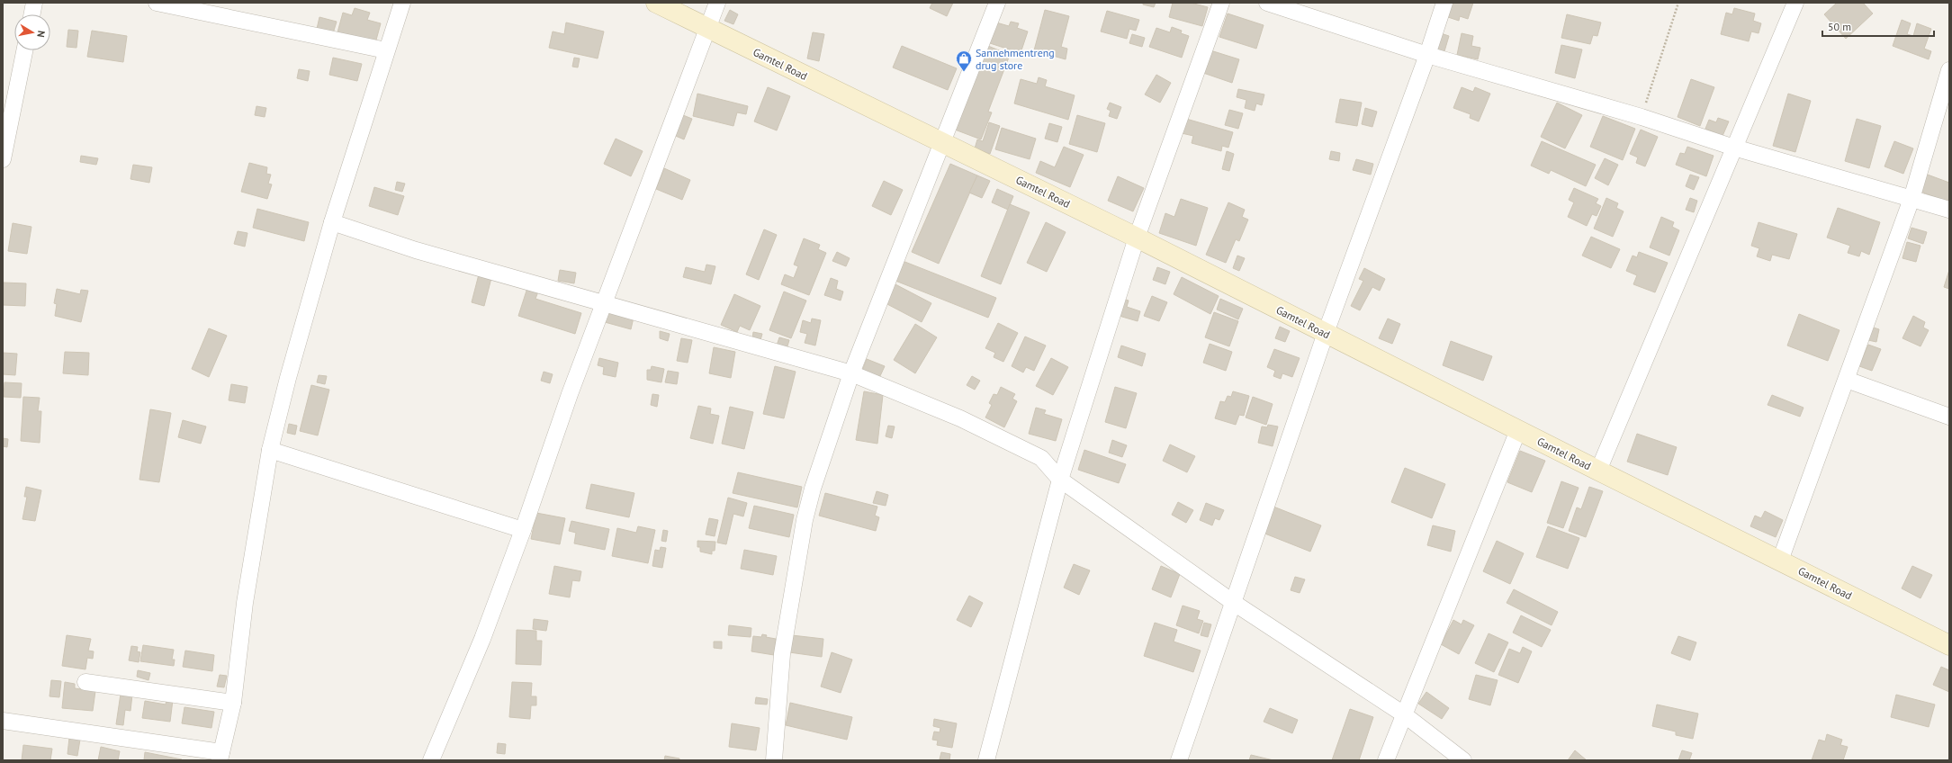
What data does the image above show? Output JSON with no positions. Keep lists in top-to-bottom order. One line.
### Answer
{"streets":{"street":["Gamtel Road"]},"places":{"shop":["Sannehmentreng drug store"]},"scale_bar":"50 m","north":"right"}
